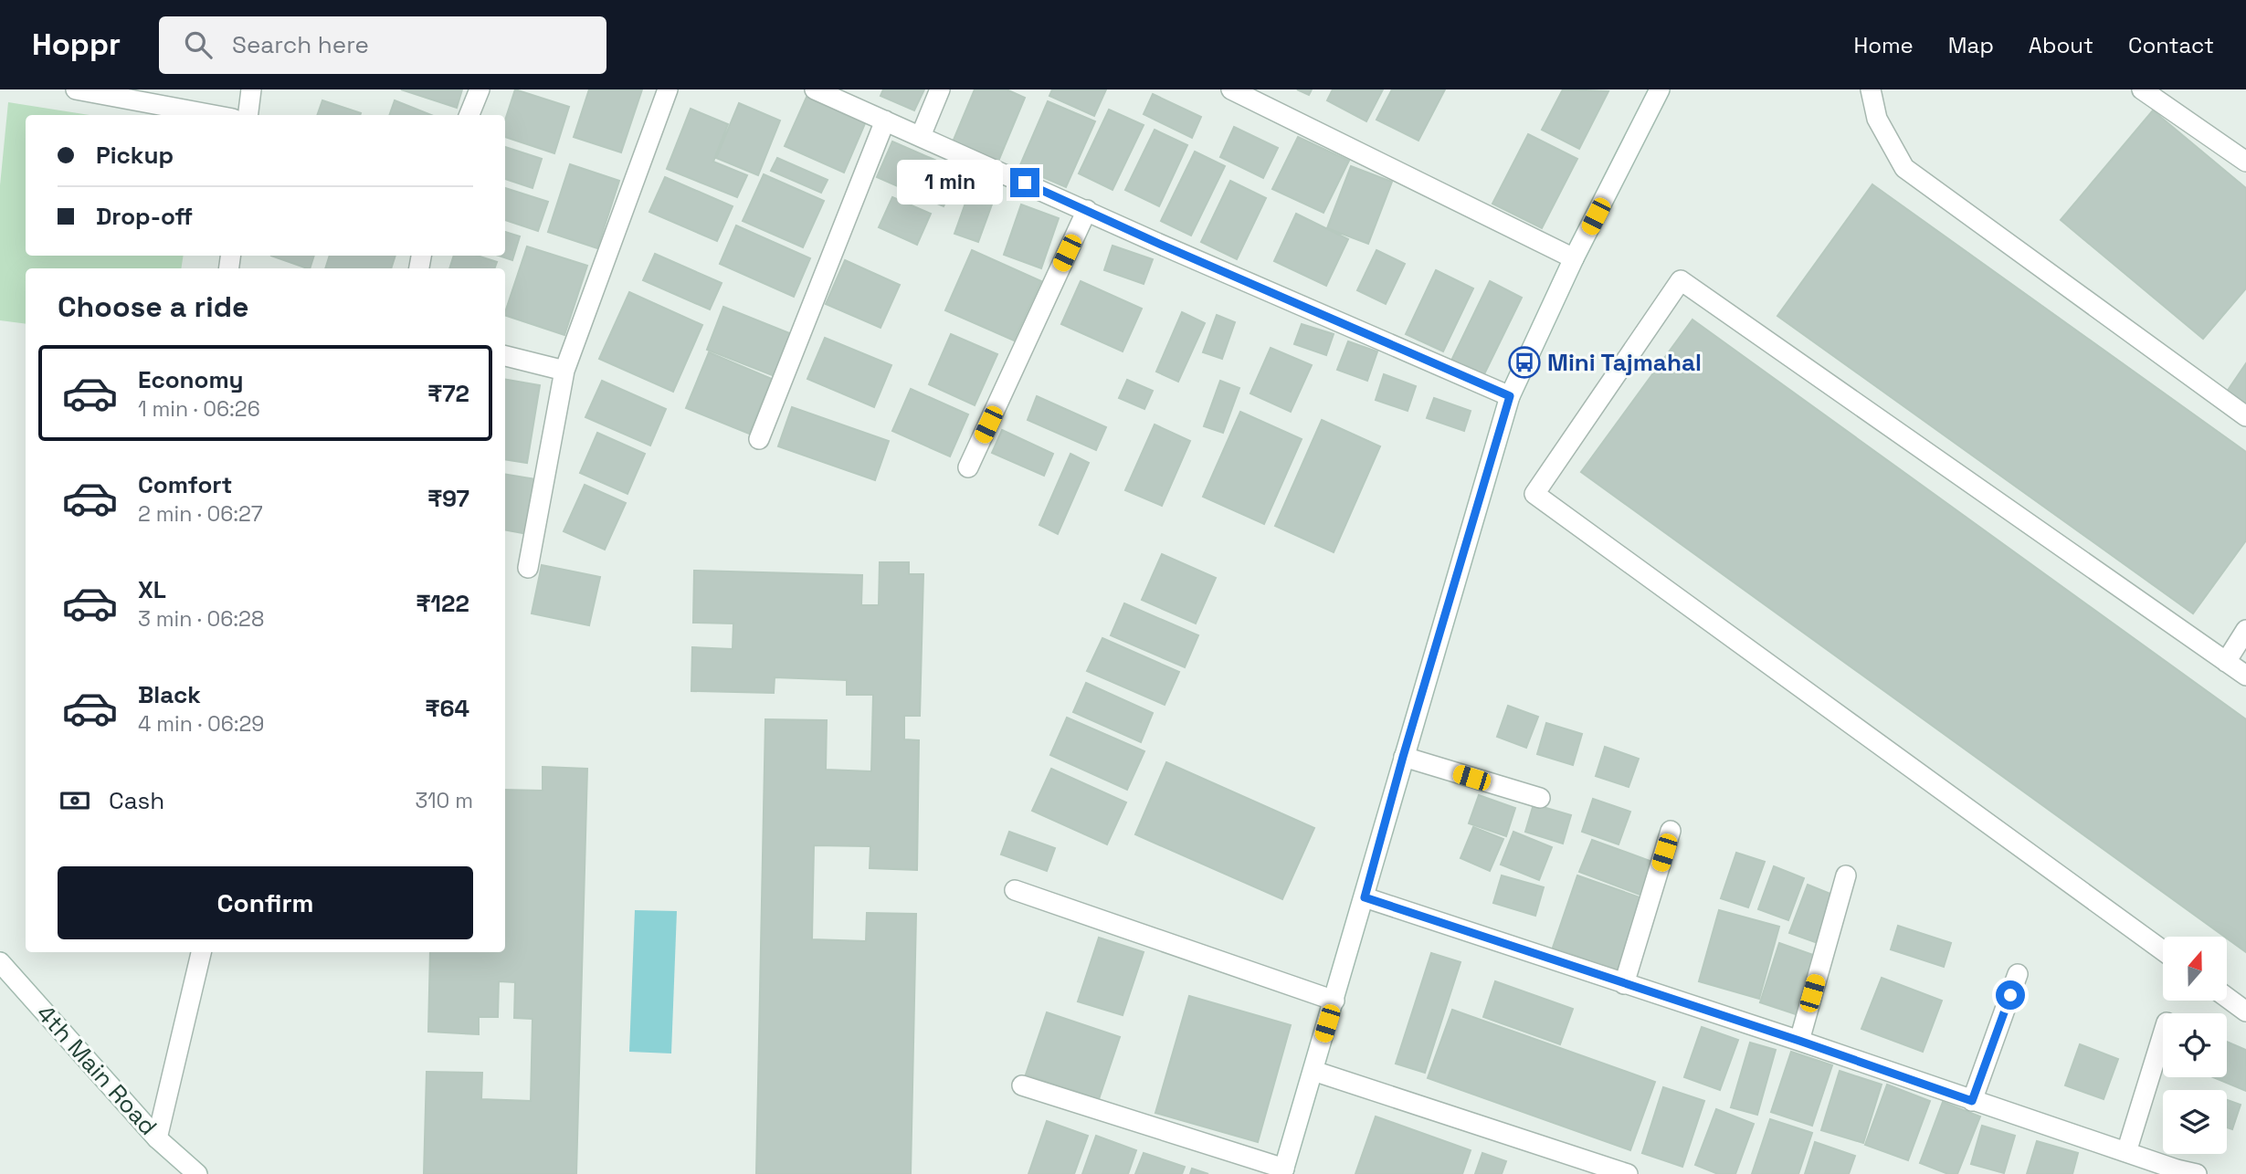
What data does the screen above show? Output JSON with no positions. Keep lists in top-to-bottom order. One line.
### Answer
{"streets":{"street":["4th Main Road"]},"places":{"bus stop":["Mini Tajmahal"]},"north":"top","page":{"header":"Hoppr","search":"Search here","nav":["Home","Map","About","Contact"],"banner":["Pickup","Drop-off"],"bubble":"1 min","heading":"Choose a ride","list":[{"name":"Economy","note":"1 min · 06:26","value":"₹72"},{"name":"Comfort","note":"2 min · 06:27","value":"₹97"},{"name":"XL","note":"3 min · 06:28","value":"₹122"},{"name":"Black","note":"4 min · 06:29","value":"₹64"}],"pay":["Cash","310 m"],"buttons":"Confirm"}}
